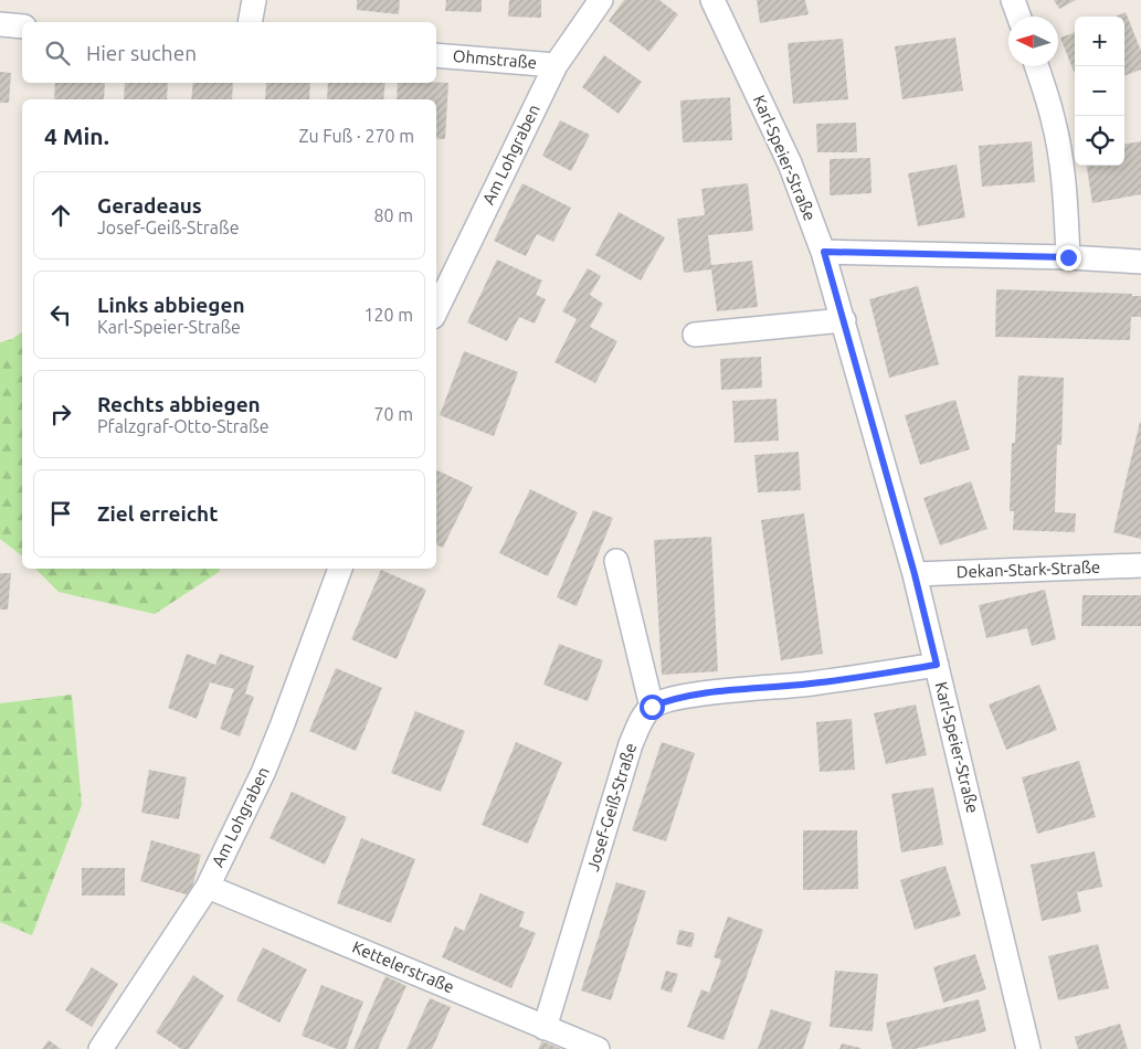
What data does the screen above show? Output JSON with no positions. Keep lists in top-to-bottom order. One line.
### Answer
{"streets":{"street":["Ohmstraße","Am Lohgraben","Karl-Speier-Straße","Dekan-Stark-Straße","Josef-Geiß-Straße","Kettelerstraße"]},"crossings":[["Ohmstraße","Am Lohgraben"],["Am Lohgraben","Kettelerstraße"],["Karl-Speier-Straße","Dekan-Stark-Straße"],["Josef-Geiß-Straße","Kettelerstraße"]],"north":"left","page":{"map_buttons":["+","−"],"search":"Hier suchen","heading":["4 Min.","Zu Fuß · 270 m"],"list":[["Geradeaus","Josef-Geiß-Straße","80 m"],["Links abbiegen","Karl-Speier-Straße","120 m"],["Rechts abbiegen","Pfalzgraf-Otto-Straße","70 m"],"Ziel erreicht"]}}
